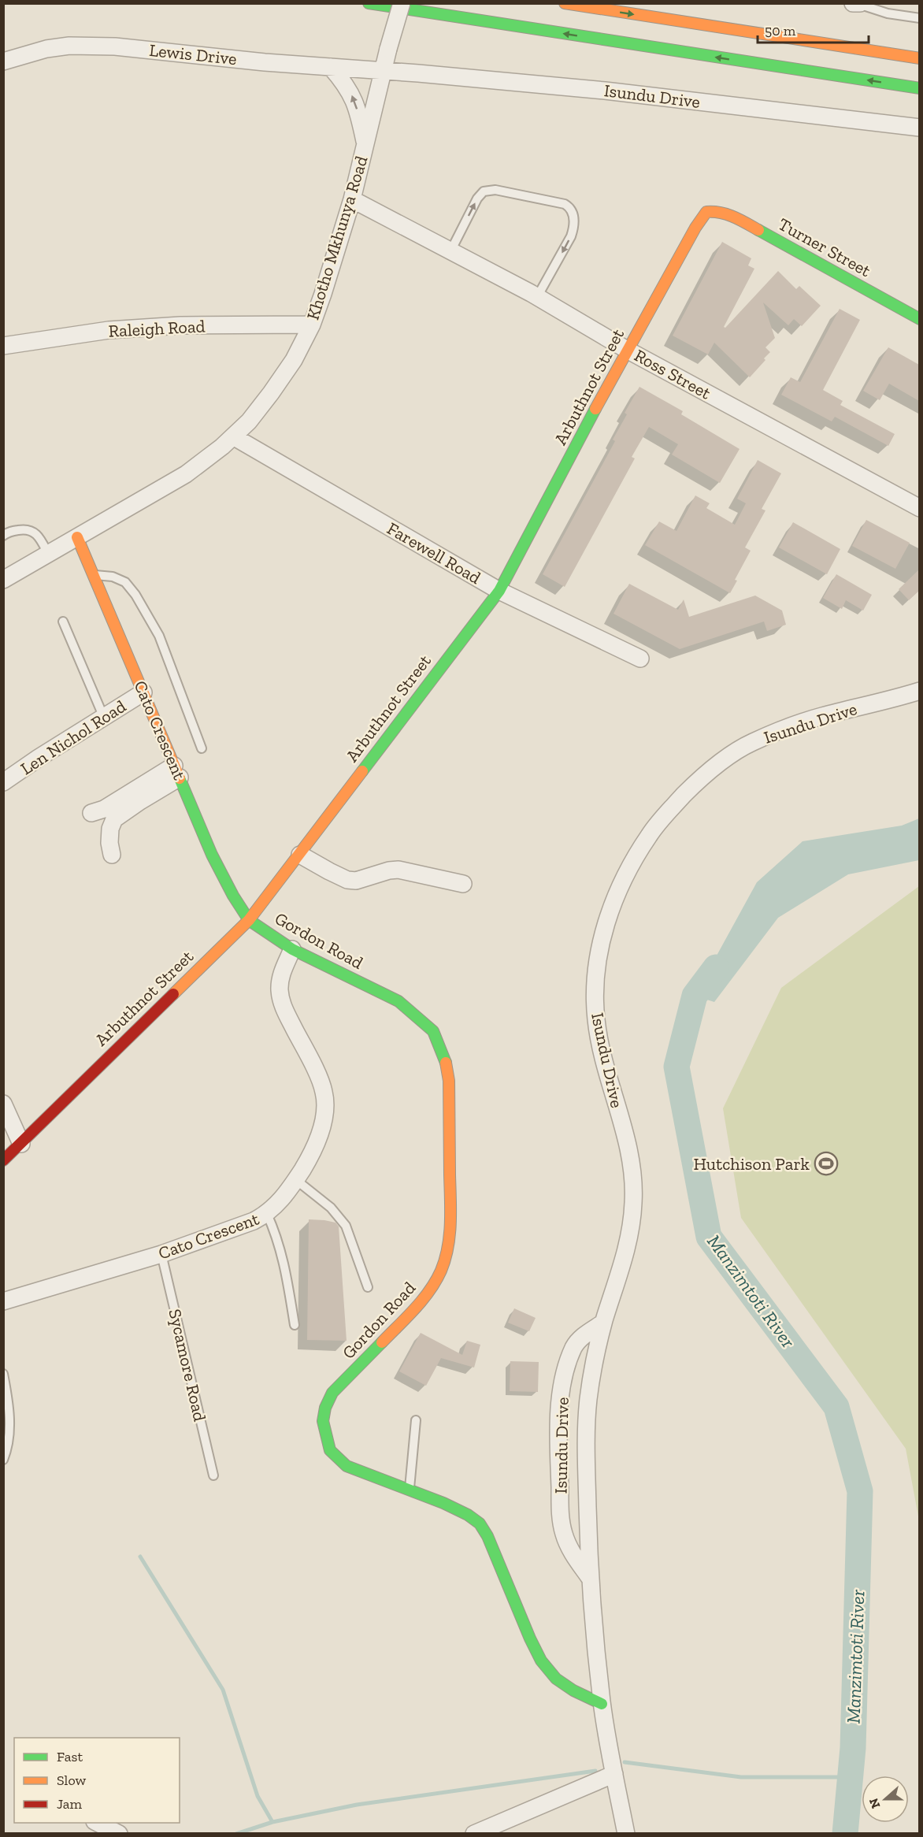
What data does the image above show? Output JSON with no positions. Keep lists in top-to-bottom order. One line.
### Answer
{"streets":{"main road":["Turner Street","Arbuthnot Street","Cato Crescent","Gordon Road"],"street":["Lewis Drive","Isundu Drive","Khotho Mkhunya Road","Raleigh Road","Ross Street","Farewell Road","Len Nichol Road"],"lane":["Sycamore Road"]},"crossings":[["Lewis Drive","Isundu Drive"],["Lewis Drive","Khotho Mkhunya Road"],["Isundu Drive","Khotho Mkhunya Road"],["Isundu Drive","Gordon Road"],["Khotho Mkhunya Road","Raleigh Road"],["Khotho Mkhunya Road","Ross Street"],["Khotho Mkhunya Road","Farewell Road"],["Khotho Mkhunya Road","Cato Crescent"],["Turner Street","Arbuthnot Street"],["Ross Street","Arbuthnot Street"],["Arbuthnot Street","Farewell Road"],["Arbuthnot Street","Cato Crescent"],["Arbuthnot Street","Gordon Road"],["Cato Crescent","Len Nichol Road"],["Cato Crescent","Gordon Road"],["Cato Crescent","Sycamore Road"]],"water":["Manzimtoti River"],"places":{"sports":["Hutchison Park"]},"legend":["Fast","Slow","Jam"],"scale_bar":"50 m","north":"left"}
